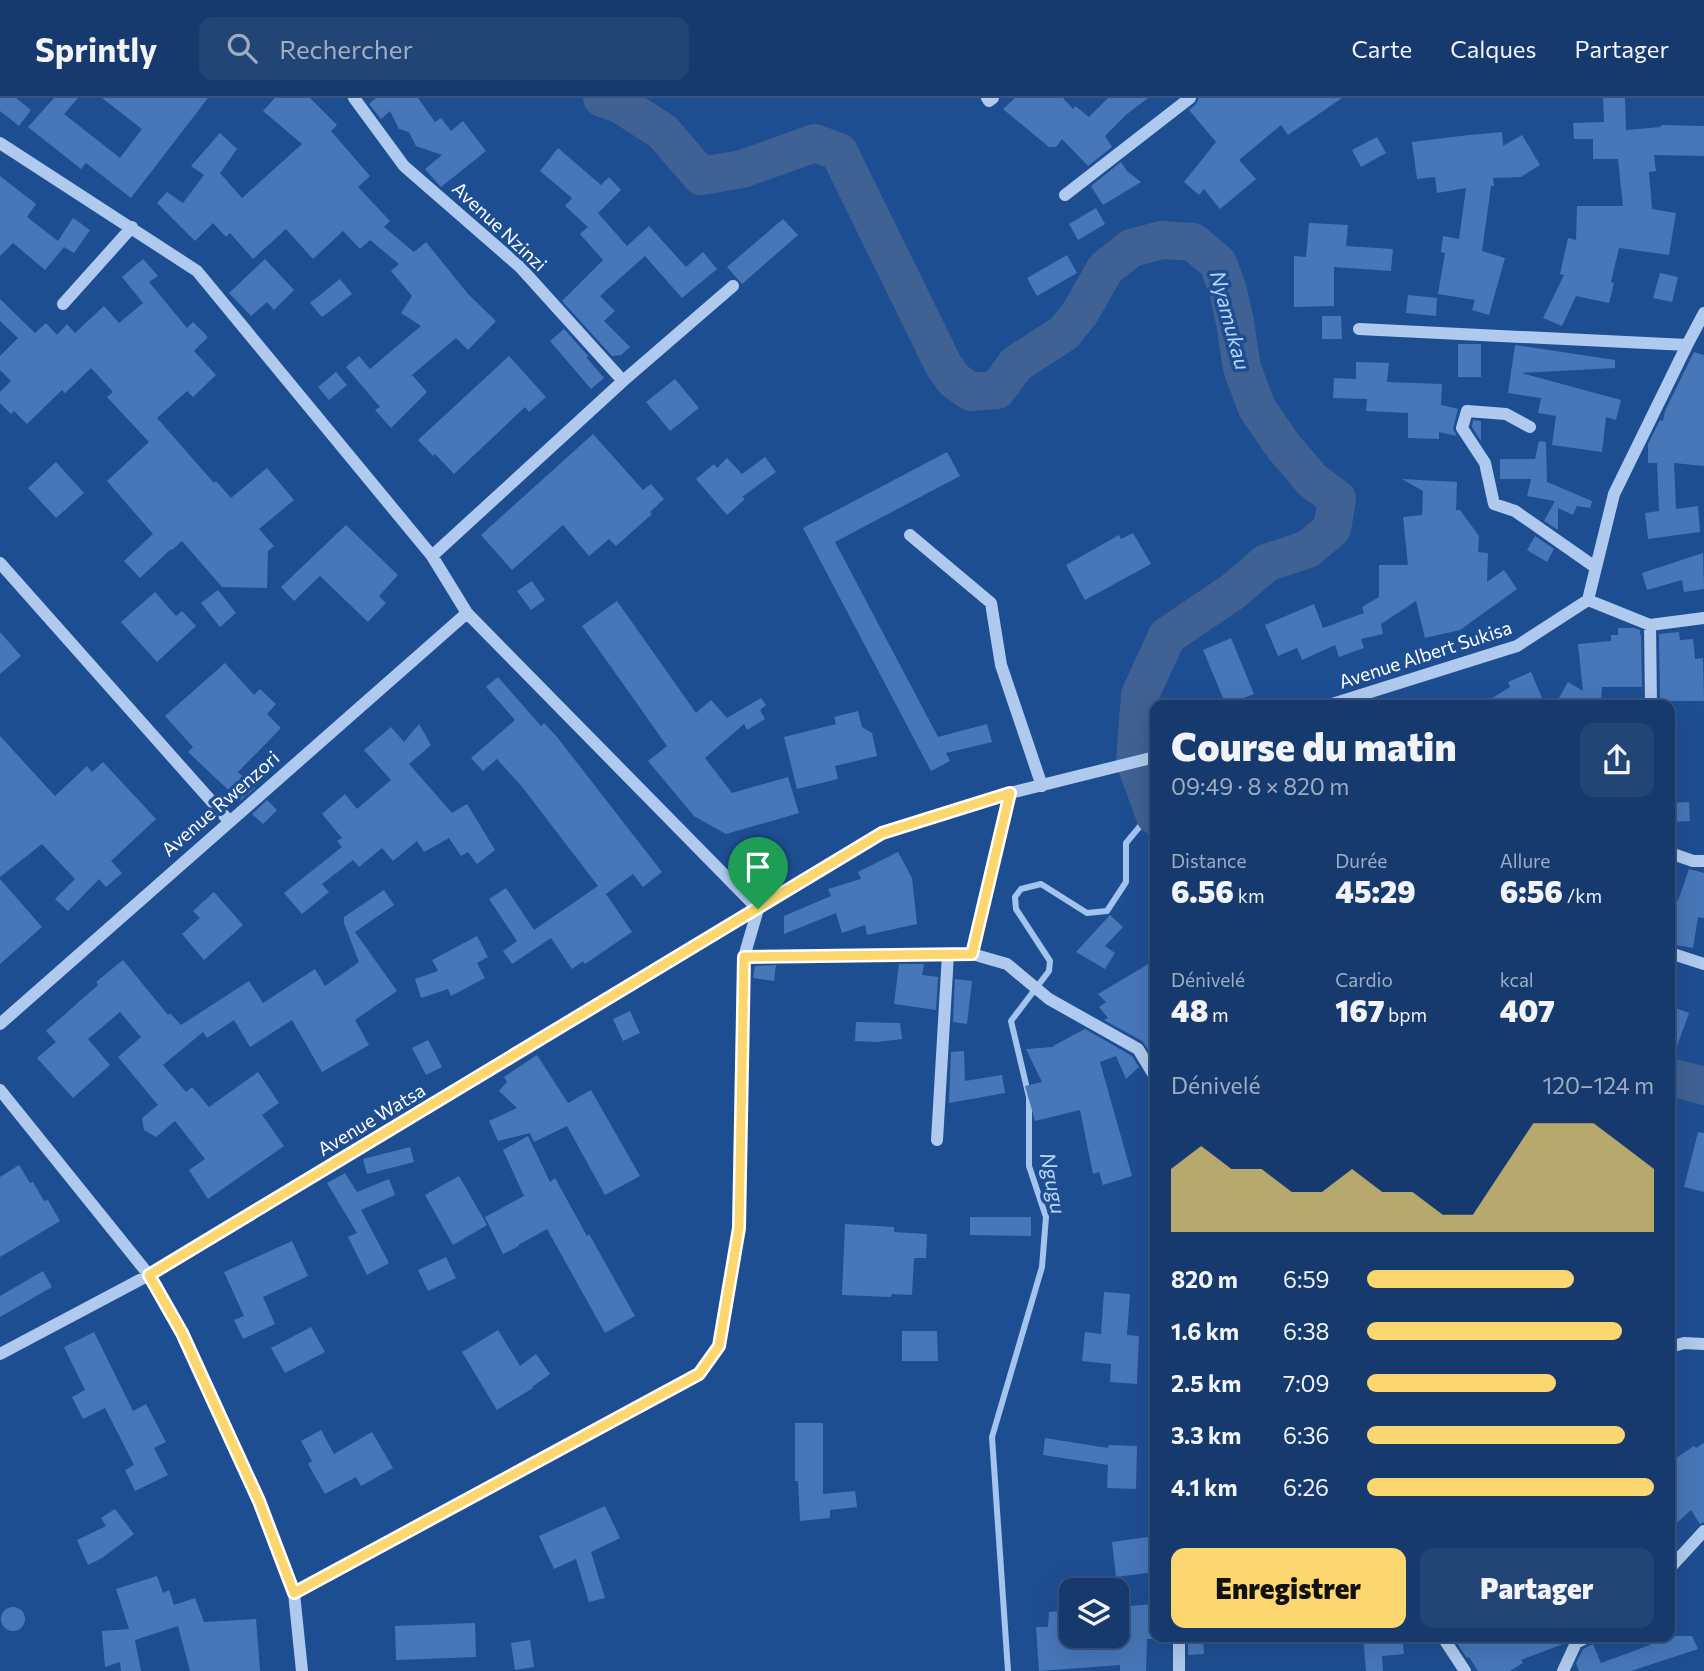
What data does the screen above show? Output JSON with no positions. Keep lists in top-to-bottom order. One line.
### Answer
{"streets":{"street":["Avenue Nzinzi","Avenue Albert Sukisa","Avenue Rwenzori","Avenue Watsa"]},"water":["Nyamukau","Ngugu"],"page":{"header":"Sprintly","search":"Rechercher","nav":["Carte","Calques","Partager"],"heading":["Course du matin","09:49 · 8 × 820 m"],"stats":[["Distance","6.56 km"],["Durée","45:29"],["Allure","6:56 /km"],["Dénivelé","48 m"],["Cardio","167 bpm"],["kcal","407"]],"chart":["Dénivelé","120–124 m"],"list":[{"name":"820 m","note":"6:59"},{"name":"1.6 km","note":"6:38"},{"name":"2.5 km","note":"7:09"},{"name":"3.3 km","note":"6:36"},{"name":"4.1 km","note":"6:26"}],"buttons":["Enregistrer","Partager"]}}
